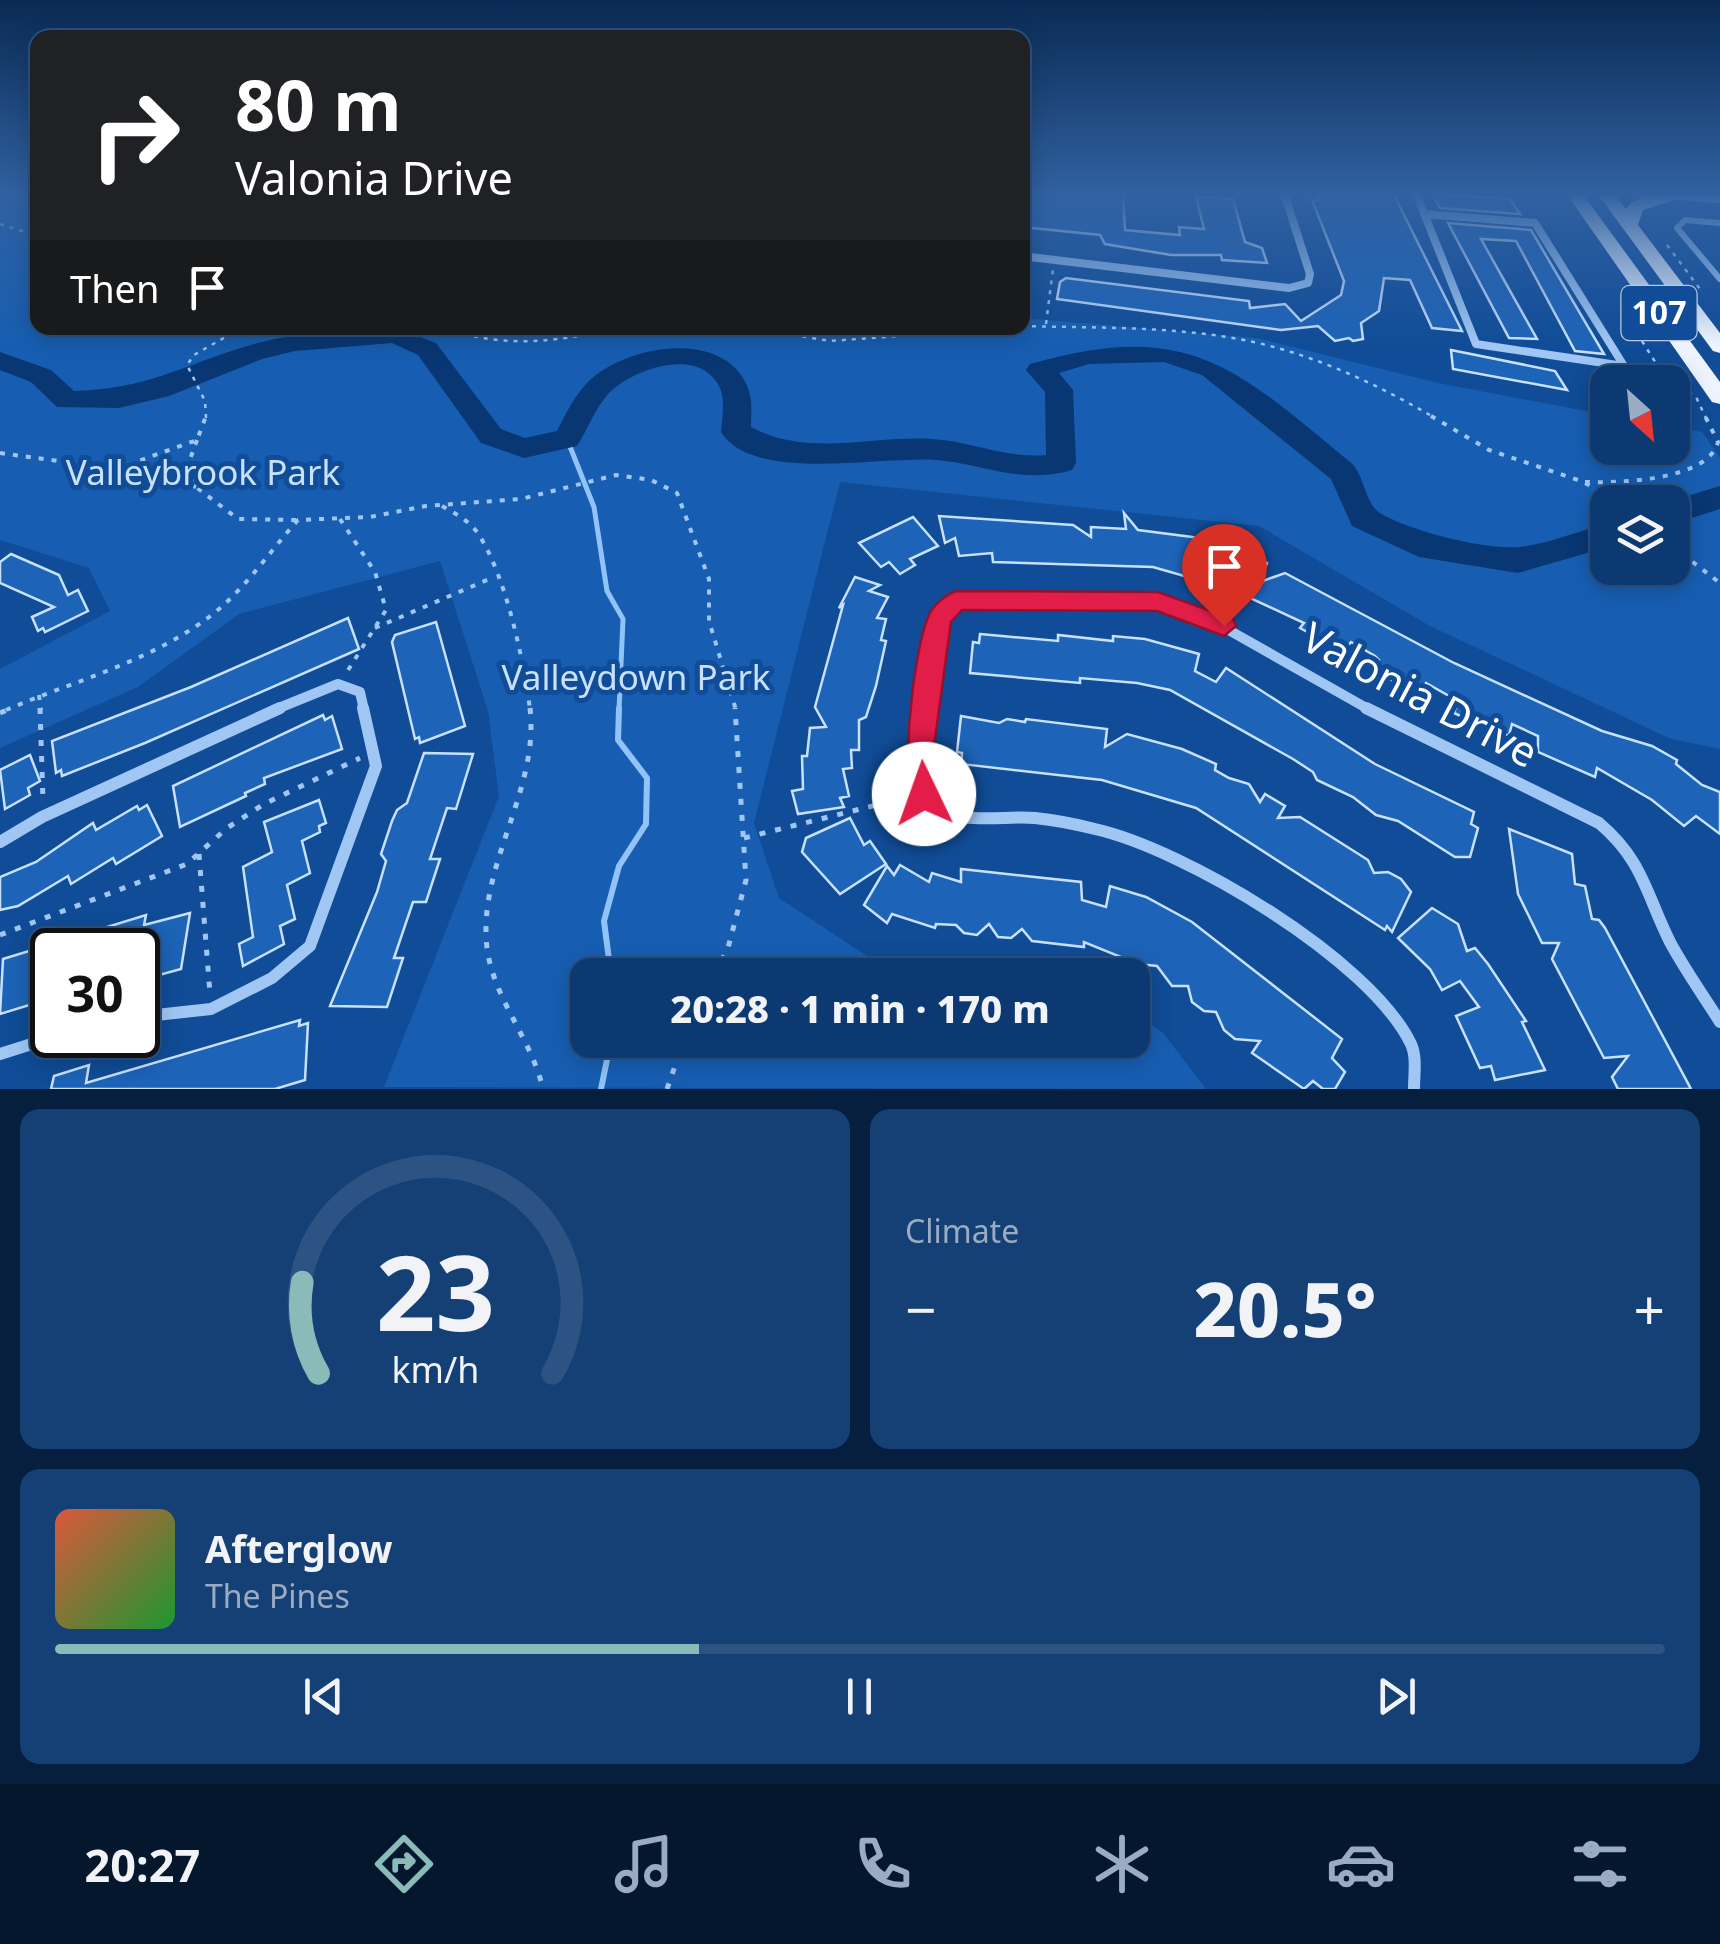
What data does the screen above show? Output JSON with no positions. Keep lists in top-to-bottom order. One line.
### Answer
{"streets":{"main road":["107"],"street":["Valonia Drive"]},"parks":["Valleybrook Park","Valleydown Park"],"north":"bottom right","page":{"turn":["80 m","Valonia Drive"],"then":"Then","limit":"30","trip":"20:28 · 1 min · 170 m","tile":"Climate","heat":["−","20.5°","+"],"song":["Afterglow","The Pines"],"tabs":"20:27","gauge":["23","km/h"]}}
